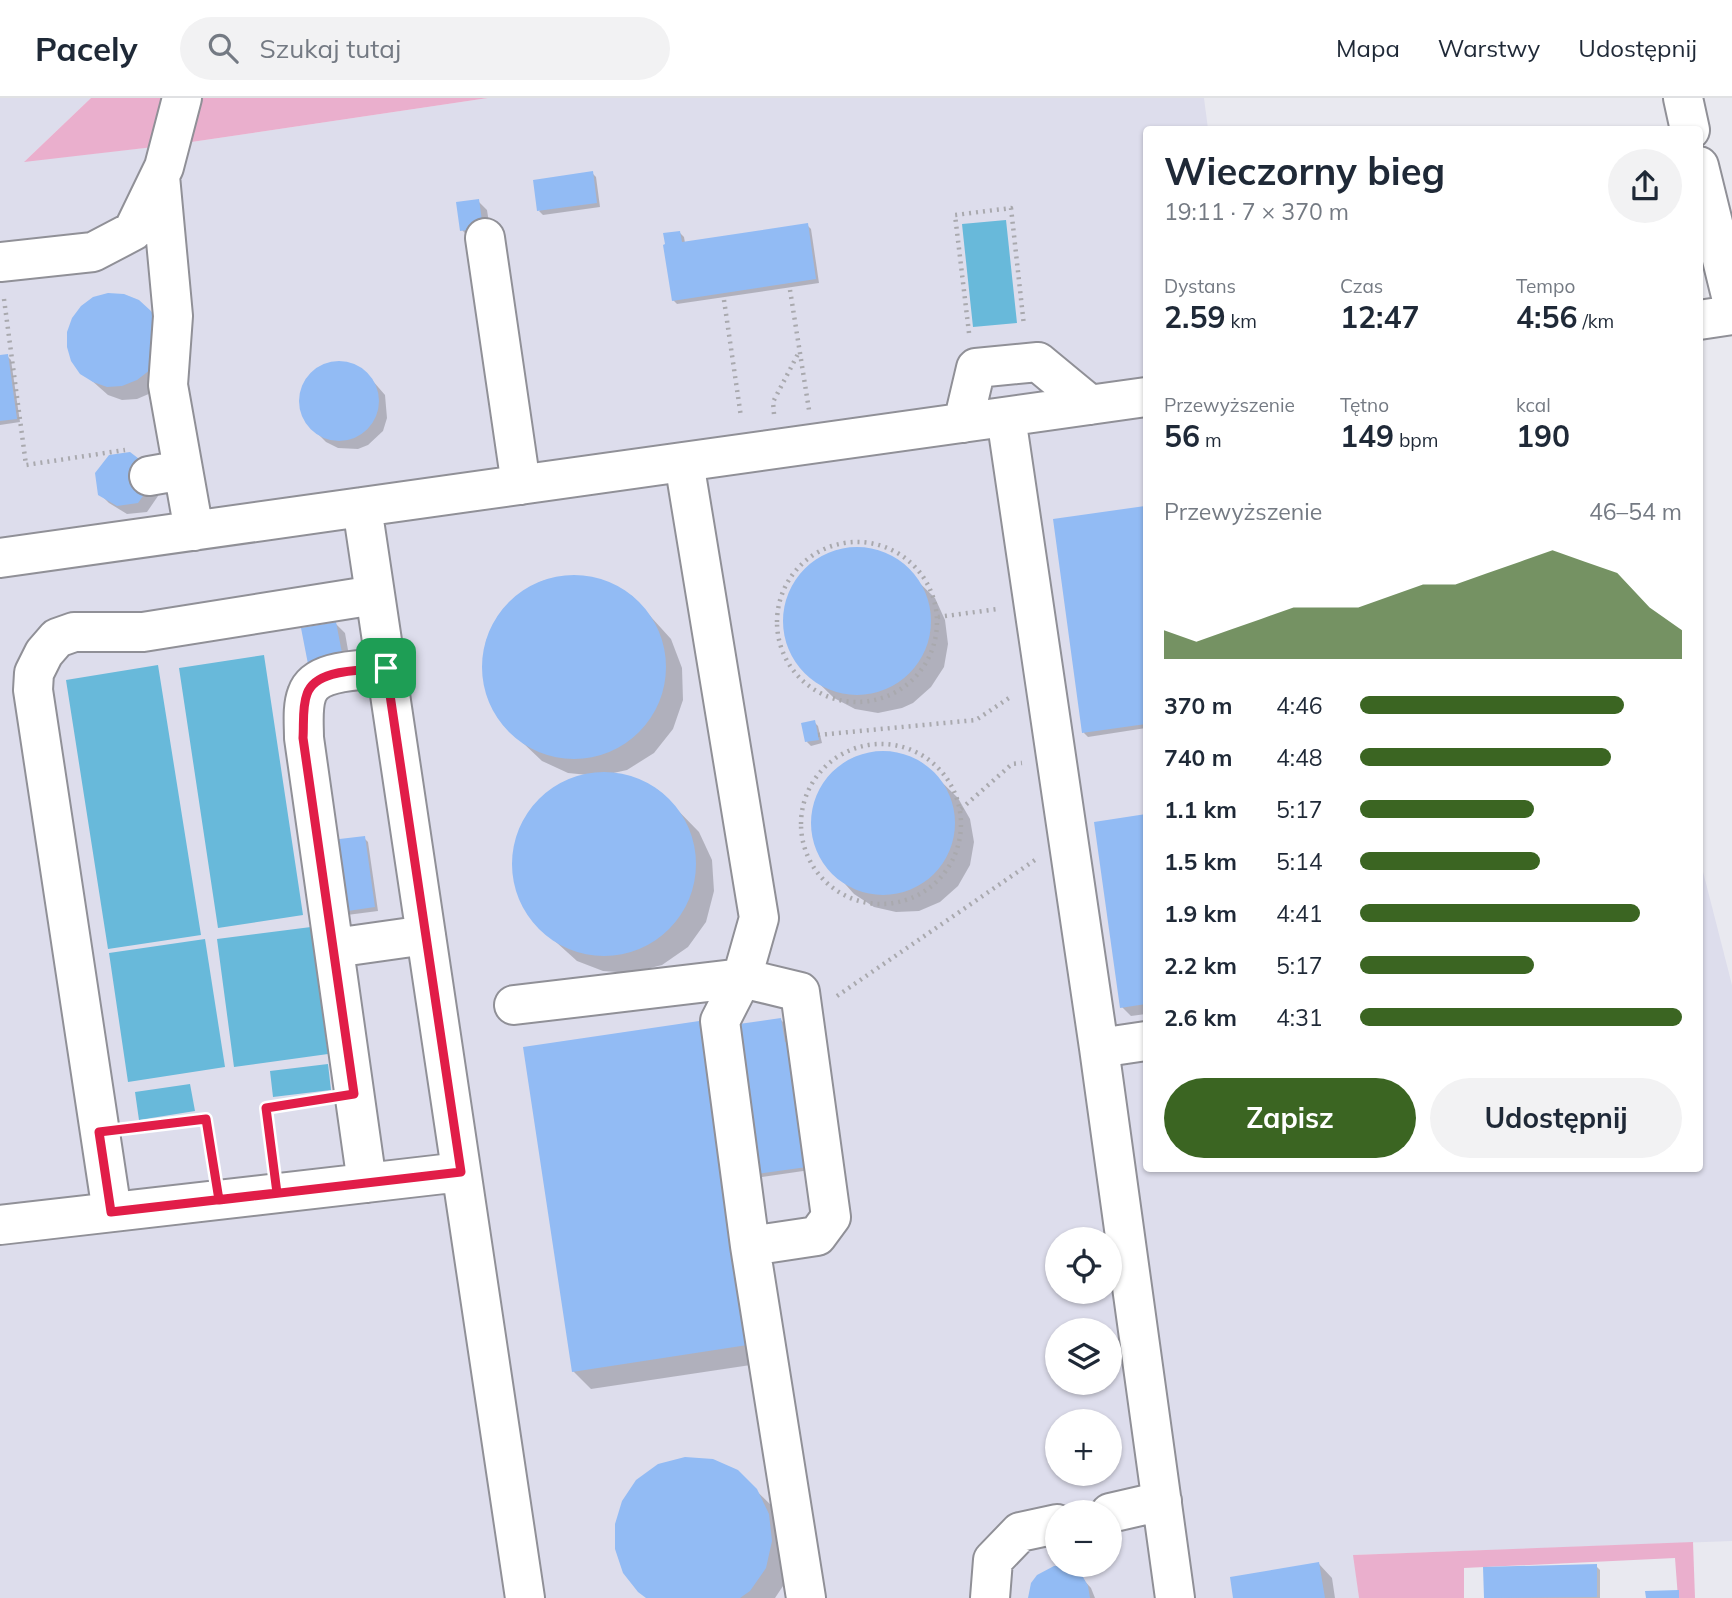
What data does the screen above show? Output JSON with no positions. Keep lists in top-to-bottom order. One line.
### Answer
{"page":{"header":"Pacely","search":"Szukaj tutaj","nav":["Mapa","Warstwy","Udostępnij"],"heading":["Wieczorny bieg","19:11 · 7 × 370 m"],"stats":[["Dystans","2.59 km"],["Czas","12:47"],["Tempo","4:56 /km"],["Przewyższenie","56 m"],["Tętno","149 bpm"],["kcal","190"]],"chart":["Przewyższenie","46–54 m"],"list":[{"name":"370 m","note":"4:46"},{"name":"740 m","note":"4:48"},{"name":"1.1 km","note":"5:17"},{"name":"1.5 km","note":"5:14"},{"name":"1.9 km","note":"4:41"},{"name":"2.2 km","note":"5:17"},{"name":"2.6 km","note":"4:31"}],"buttons":["Zapisz","Udostępnij"],"map_buttons":["+","−"]}}
